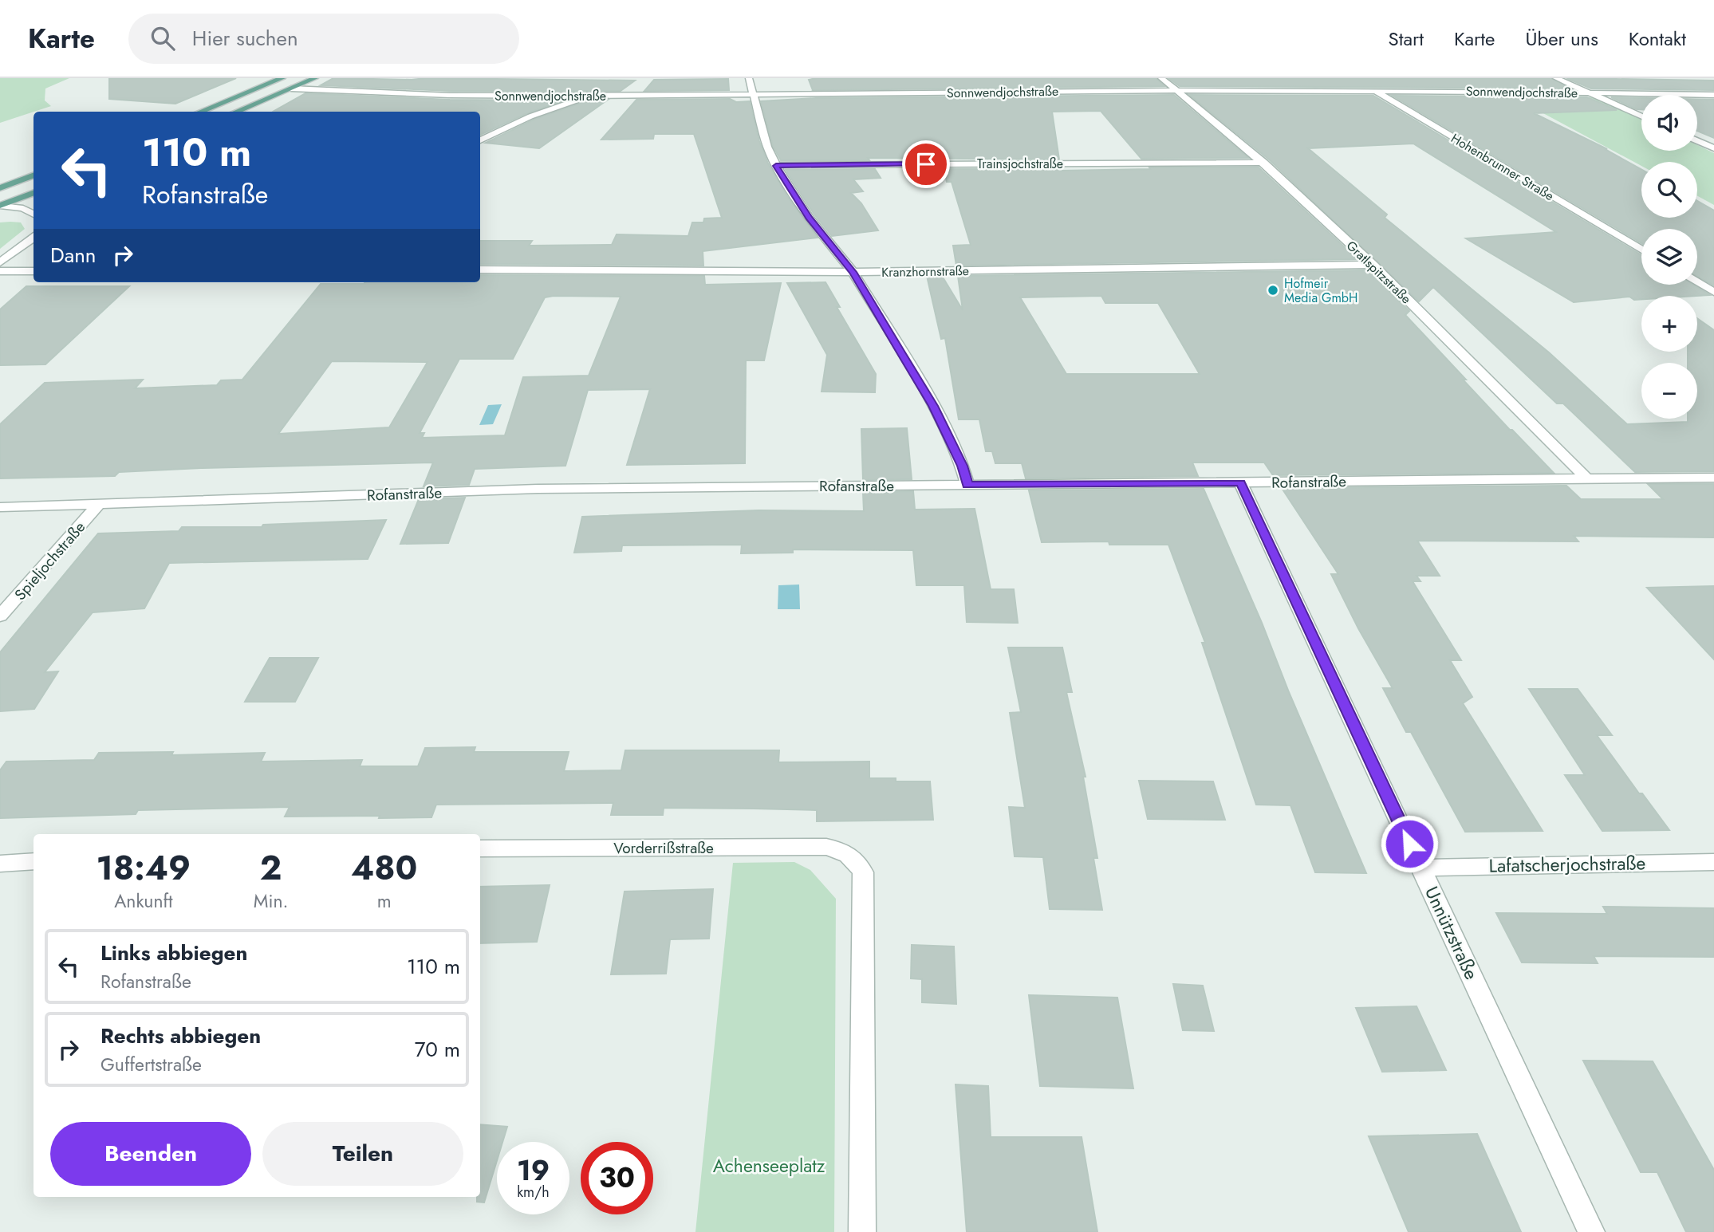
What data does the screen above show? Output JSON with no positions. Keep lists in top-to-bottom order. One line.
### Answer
{"streets":{"street":["Sonnwendjochstraße","Trainsjochstraße","Hohenbrunner Straße","Kranzhornstraße","Gratlspitzstraße","Rofanstraße","Spieljochstraße","Vorderrißstraße","Lafatscherjochstraße","Unnützstraße"]},"crossings":[["Sonnwendjochstraße","Hohenbrunner Straße"],["Sonnwendjochstraße","Gratlspitzstraße"],["Trainsjochstraße","Gratlspitzstraße"],["Kranzhornstraße","Gratlspitzstraße"],["Gratlspitzstraße","Rofanstraße"],["Rofanstraße","Spieljochstraße"],["Rofanstraße","Unnützstraße"],["Lafatscherjochstraße","Unnützstraße"]],"parks":["Achenseeplatz"],"places":["Hofmeir Media GmbH"],"page":{"header":"Karte","search":"Hier suchen","nav":["Start","Karte","Über uns","Kontakt"],"map_buttons":["+","−"],"turn":["110 m","Rofanstraße"],"then":"Dann","eta":["18:49","Ankunft","2","Min.","480","m"],"list":[{"name":"Links abbiegen","note":"Rofanstraße","value":"110 m"},{"name":"Rechts abbiegen","note":"Guffertstraße","value":"70 m"}],"buttons":["Beenden","Teilen"],"speed":"19 km/h","limit":"30"}}
